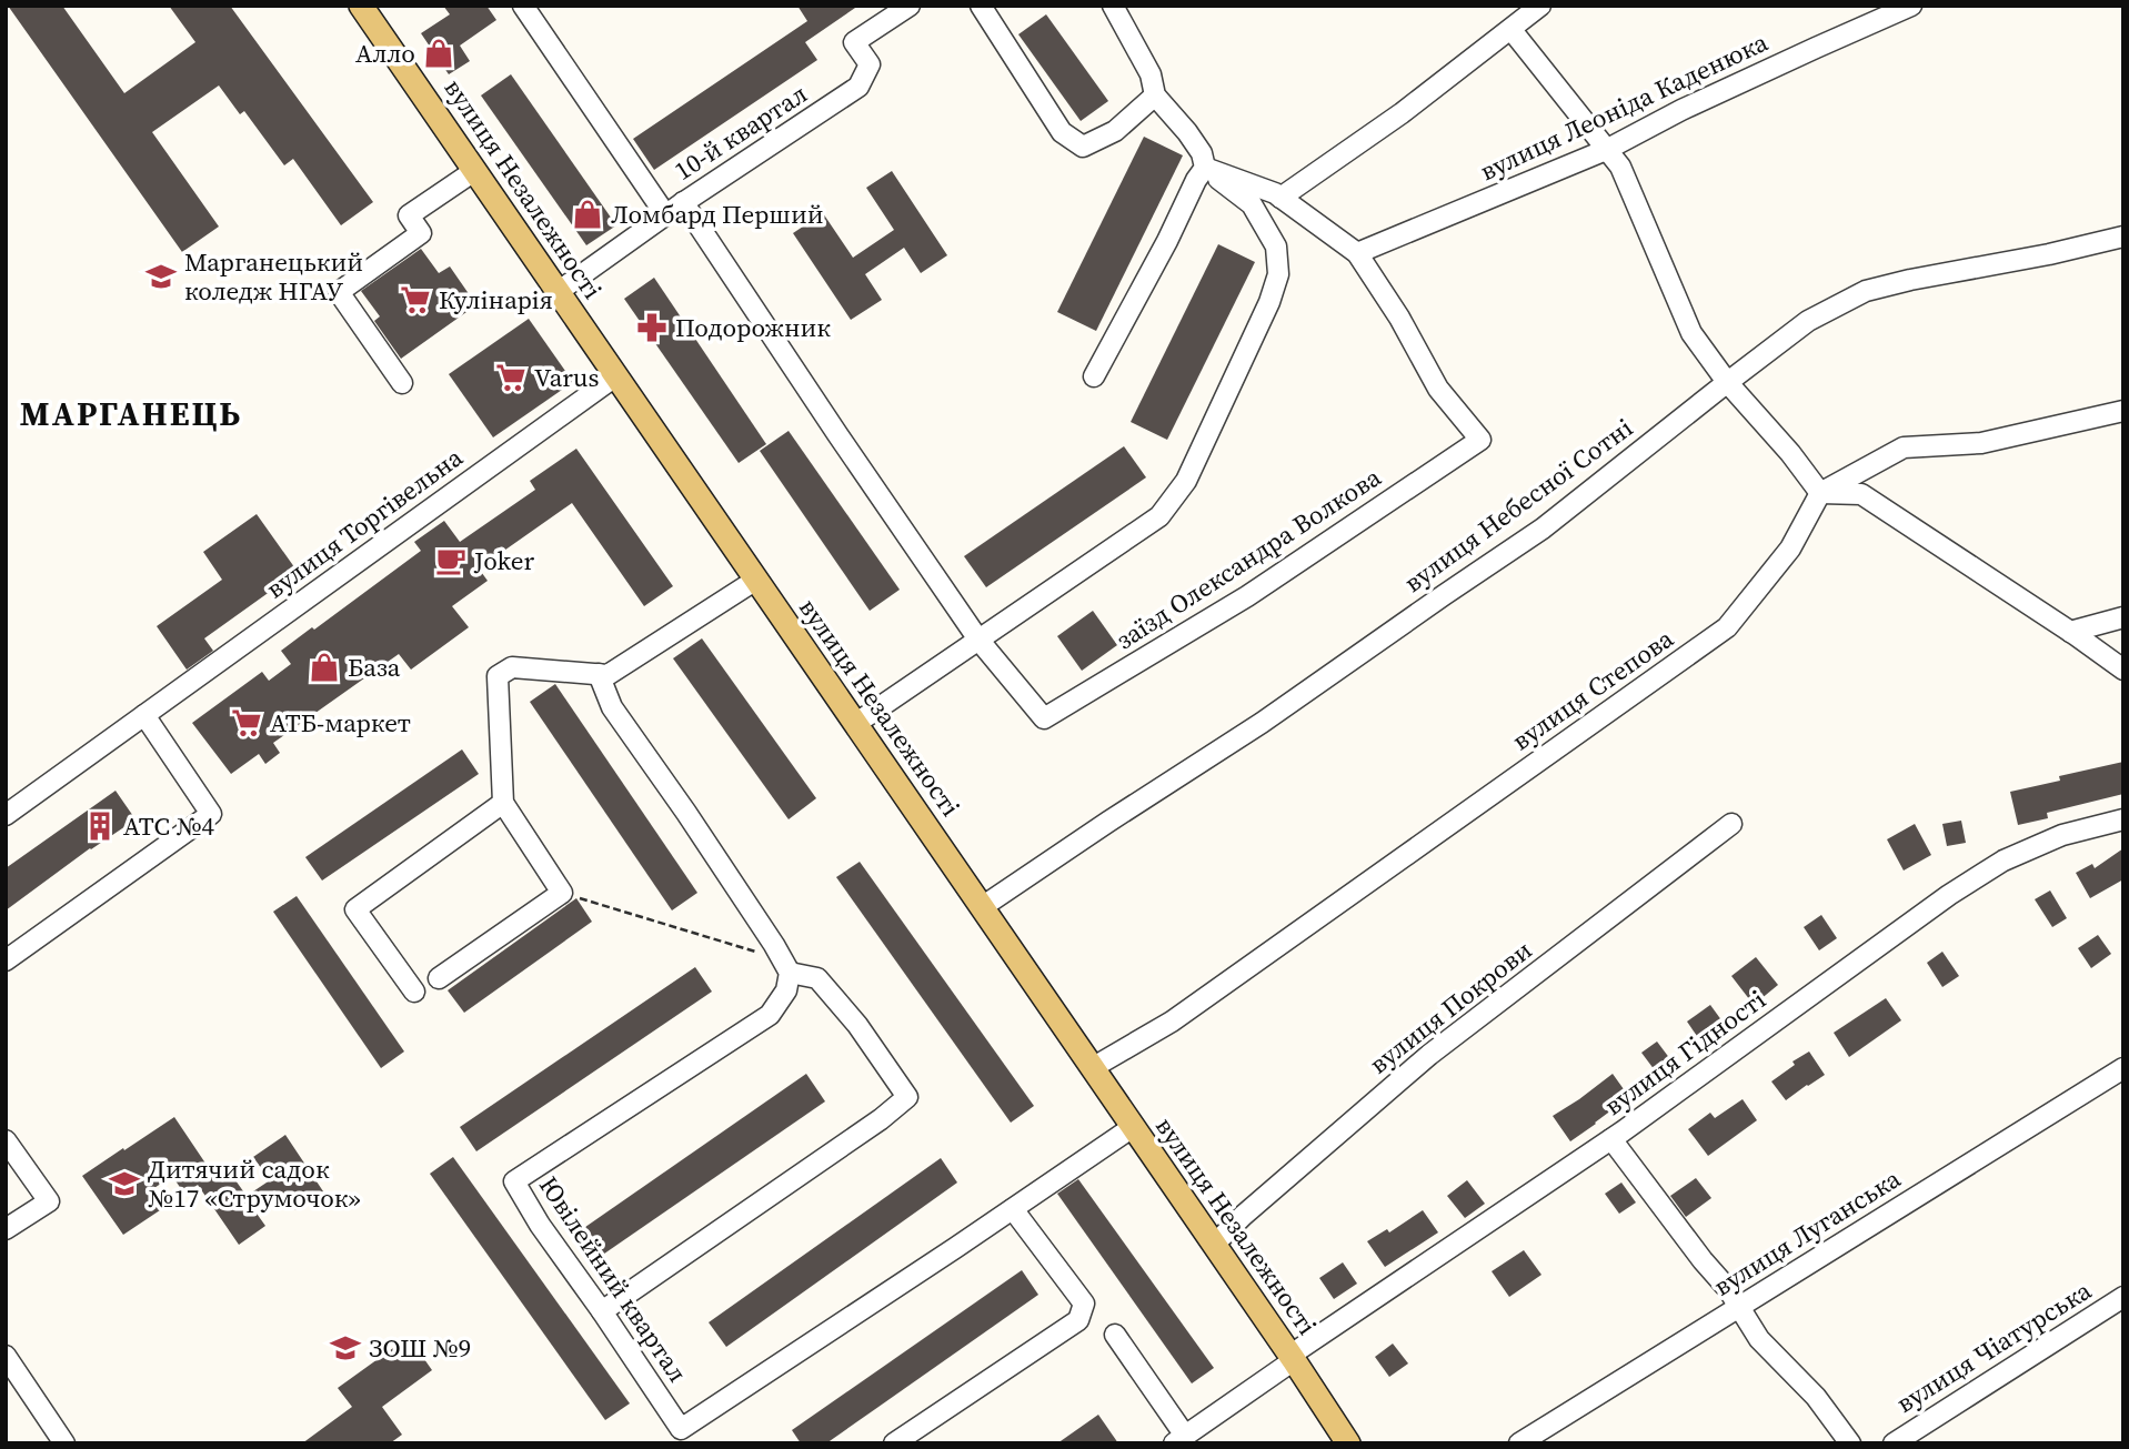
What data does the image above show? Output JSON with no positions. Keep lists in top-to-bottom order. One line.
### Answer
{"streets":{"main road":["вулиця Незалежності"],"street":["вулиця Леоніда Каденюка","10-й квартал","вулиця Небесної Сотні","вулиця Торгівельна","заїзд Олександра Волкова","вулиця Степова","вулиця Покрови","вулиця Гідності","вулиця Луганська","Ювілейний квартал","вулиця Чіатурська"]},"crossings":[["вулиця Леоніда Каденюка","заїзд Олександра Волкова"],["10-й квартал","вулиця Незалежності"],["вулиця Незалежності","вулиця Небесної Сотні"],["вулиця Незалежності","вулиця Торгівельна"],["вулиця Незалежності","вулиця Степова"],["вулиця Незалежності","вулиця Покрови"],["вулиця Незалежності","вулиця Гідності"],["вулиця Незалежності","Ювілейний квартал"]],"districts":["МАРГАНЕЦЬ"],"places":{"shop":["Алло","Ломбард Перший","База"],"school or university":["Марганецький коледж НГАУ","Дитячий садок №17 «Струмочок»","ЗОШ №9"],"supermarket":["Кулінарія","Varus","АТБ-маркет"],"pharmacy":["Подорожник"],"cafe":["Joker"],"building":["АТС №4"]}}
